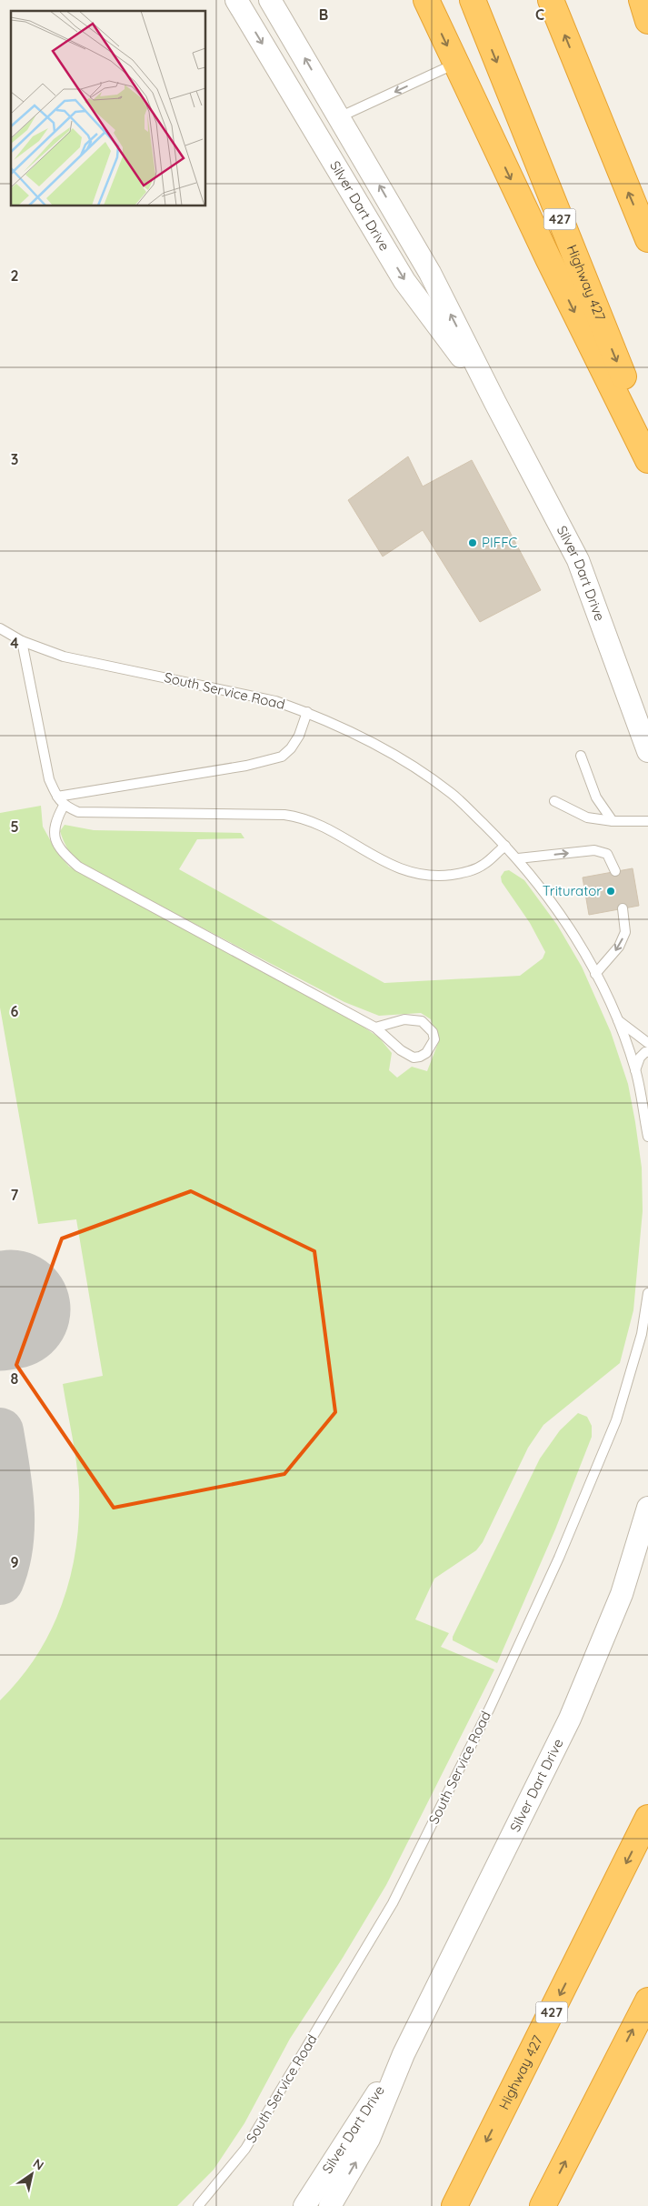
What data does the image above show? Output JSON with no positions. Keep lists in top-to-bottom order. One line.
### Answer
{"streets":{"highway":["427","Highway 427"],"street":["Silver Dart Drive"],"lane":["South Service Road"]},"places":["PIFFC","Triturator"],"north":"top right","grid":{"columns":["B","C"],"rows":["2","3","4","5","6","7","8","9"]}}
